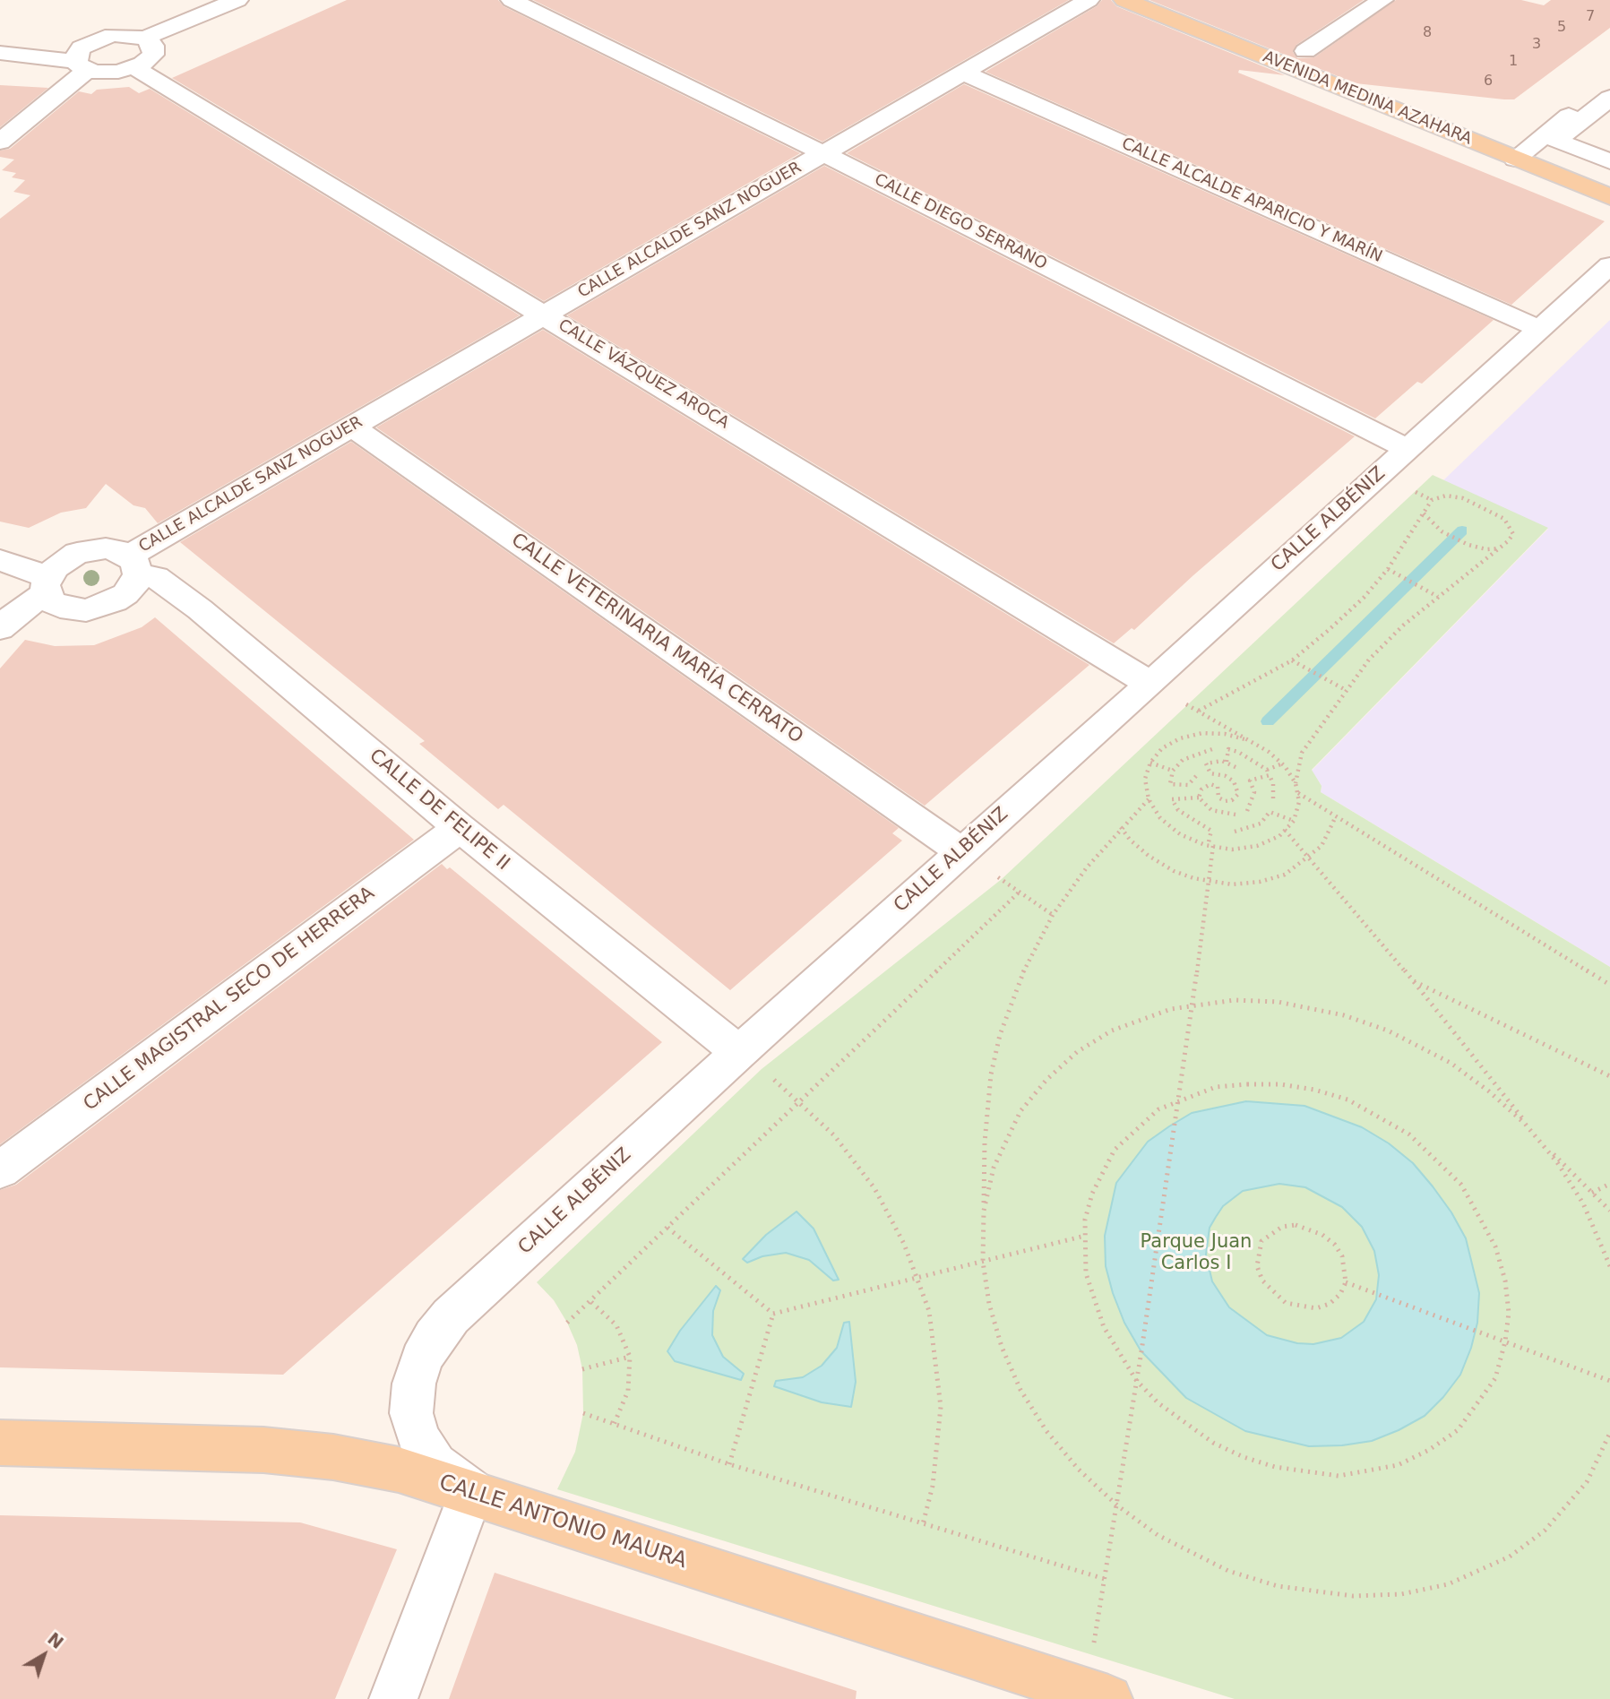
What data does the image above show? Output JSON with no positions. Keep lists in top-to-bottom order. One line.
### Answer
{"streets":{"main road":["AVENIDA MEDINA AZAHARA","CALLE ANTONIO MAURA"],"street":["CALLE ALCALDE APARICIO Y MARÍN","CALLE DIEGO SERRANO","CALLE ALCALDE SANZ NOGUER","CALLE VÁZQUEZ AROCA","CALLE ALBÉNIZ","CALLE VETERINARIA MARÍA CERRATO","CALLE DE FELIPE II","CALLE MAGISTRAL SECO DE HERRERA"]},"crossings":[["CALLE ALCALDE APARICIO Y MARÍN","CALLE ALCALDE SANZ NOGUER"],["CALLE ALCALDE APARICIO Y MARÍN","CALLE ALBÉNIZ"],["CALLE DIEGO SERRANO","CALLE ALCALDE SANZ NOGUER"],["CALLE DIEGO SERRANO","CALLE ALBÉNIZ"],["CALLE ALCALDE SANZ NOGUER","CALLE VÁZQUEZ AROCA"],["CALLE ALCALDE SANZ NOGUER","CALLE VETERINARIA MARÍA CERRATO"],["CALLE ALCALDE SANZ NOGUER","CALLE DE FELIPE II"],["CALLE VÁZQUEZ AROCA","CALLE ALBÉNIZ"],["CALLE ALBÉNIZ","CALLE VETERINARIA MARÍA CERRATO"],["CALLE ALBÉNIZ","CALLE DE FELIPE II"],["CALLE ALBÉNIZ","CALLE ANTONIO MAURA"],["CALLE DE FELIPE II","CALLE MAGISTRAL SECO DE HERRERA"]],"parks":["Parque Juan Carlos I"],"house_numbers":["7","5","8","3","1","6"],"north":"top right"}
